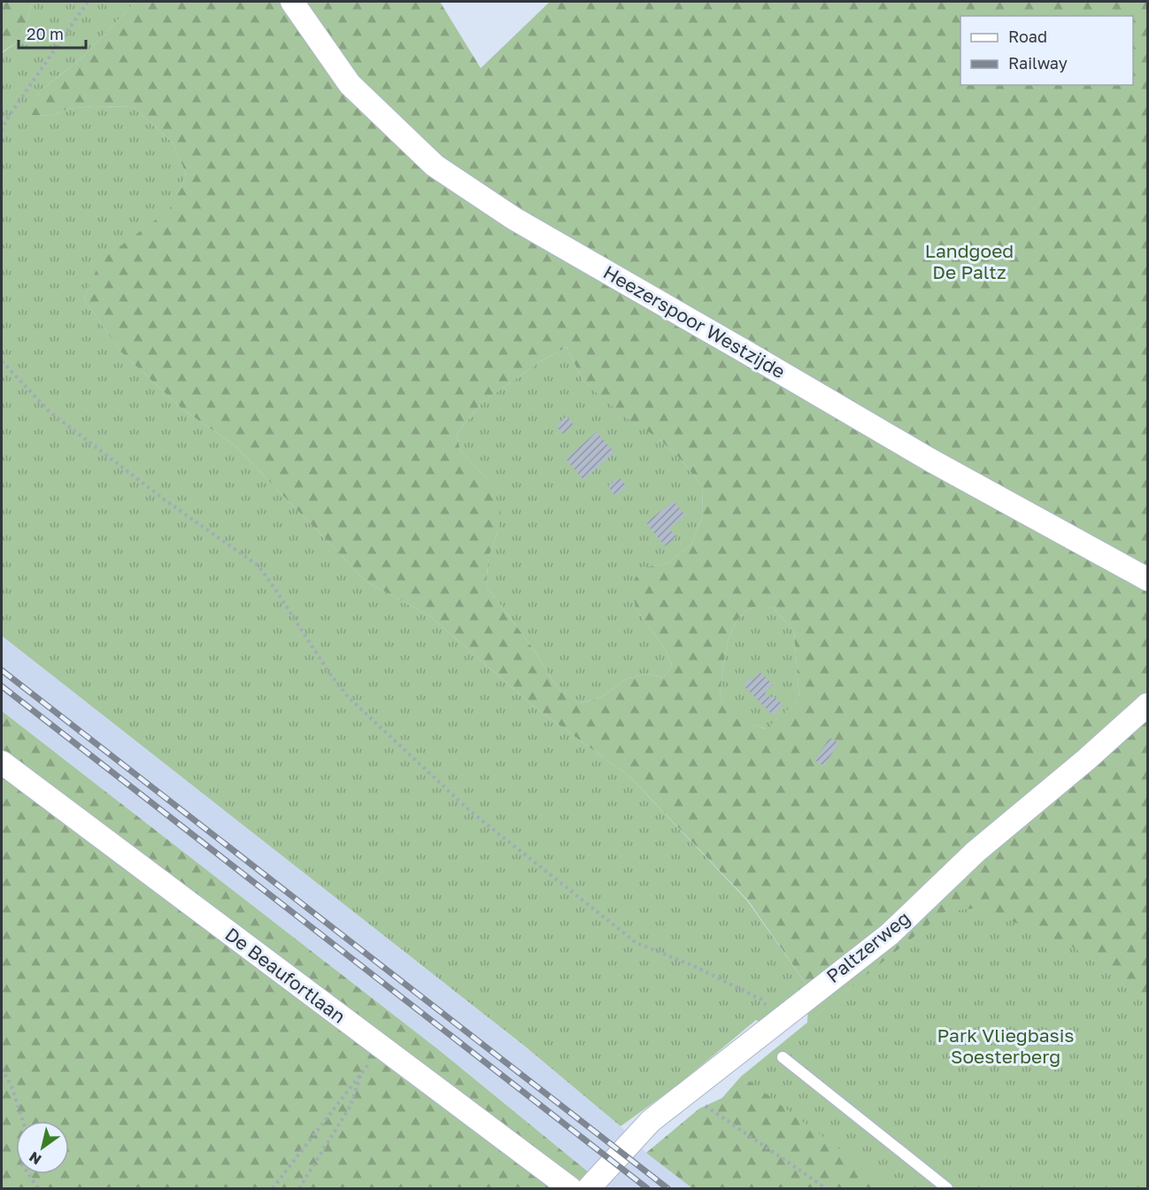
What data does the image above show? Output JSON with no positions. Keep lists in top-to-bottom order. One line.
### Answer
{"streets":{"street":["Heezerspoor Westzijde","Paltzerweg","De Beaufortlaan"]},"parks":["Landgoed De Paltz","Park Vliegbasis Soesterberg"],"legend":["Road","Railway"],"scale_bar":"20 m","north":"bottom left"}
